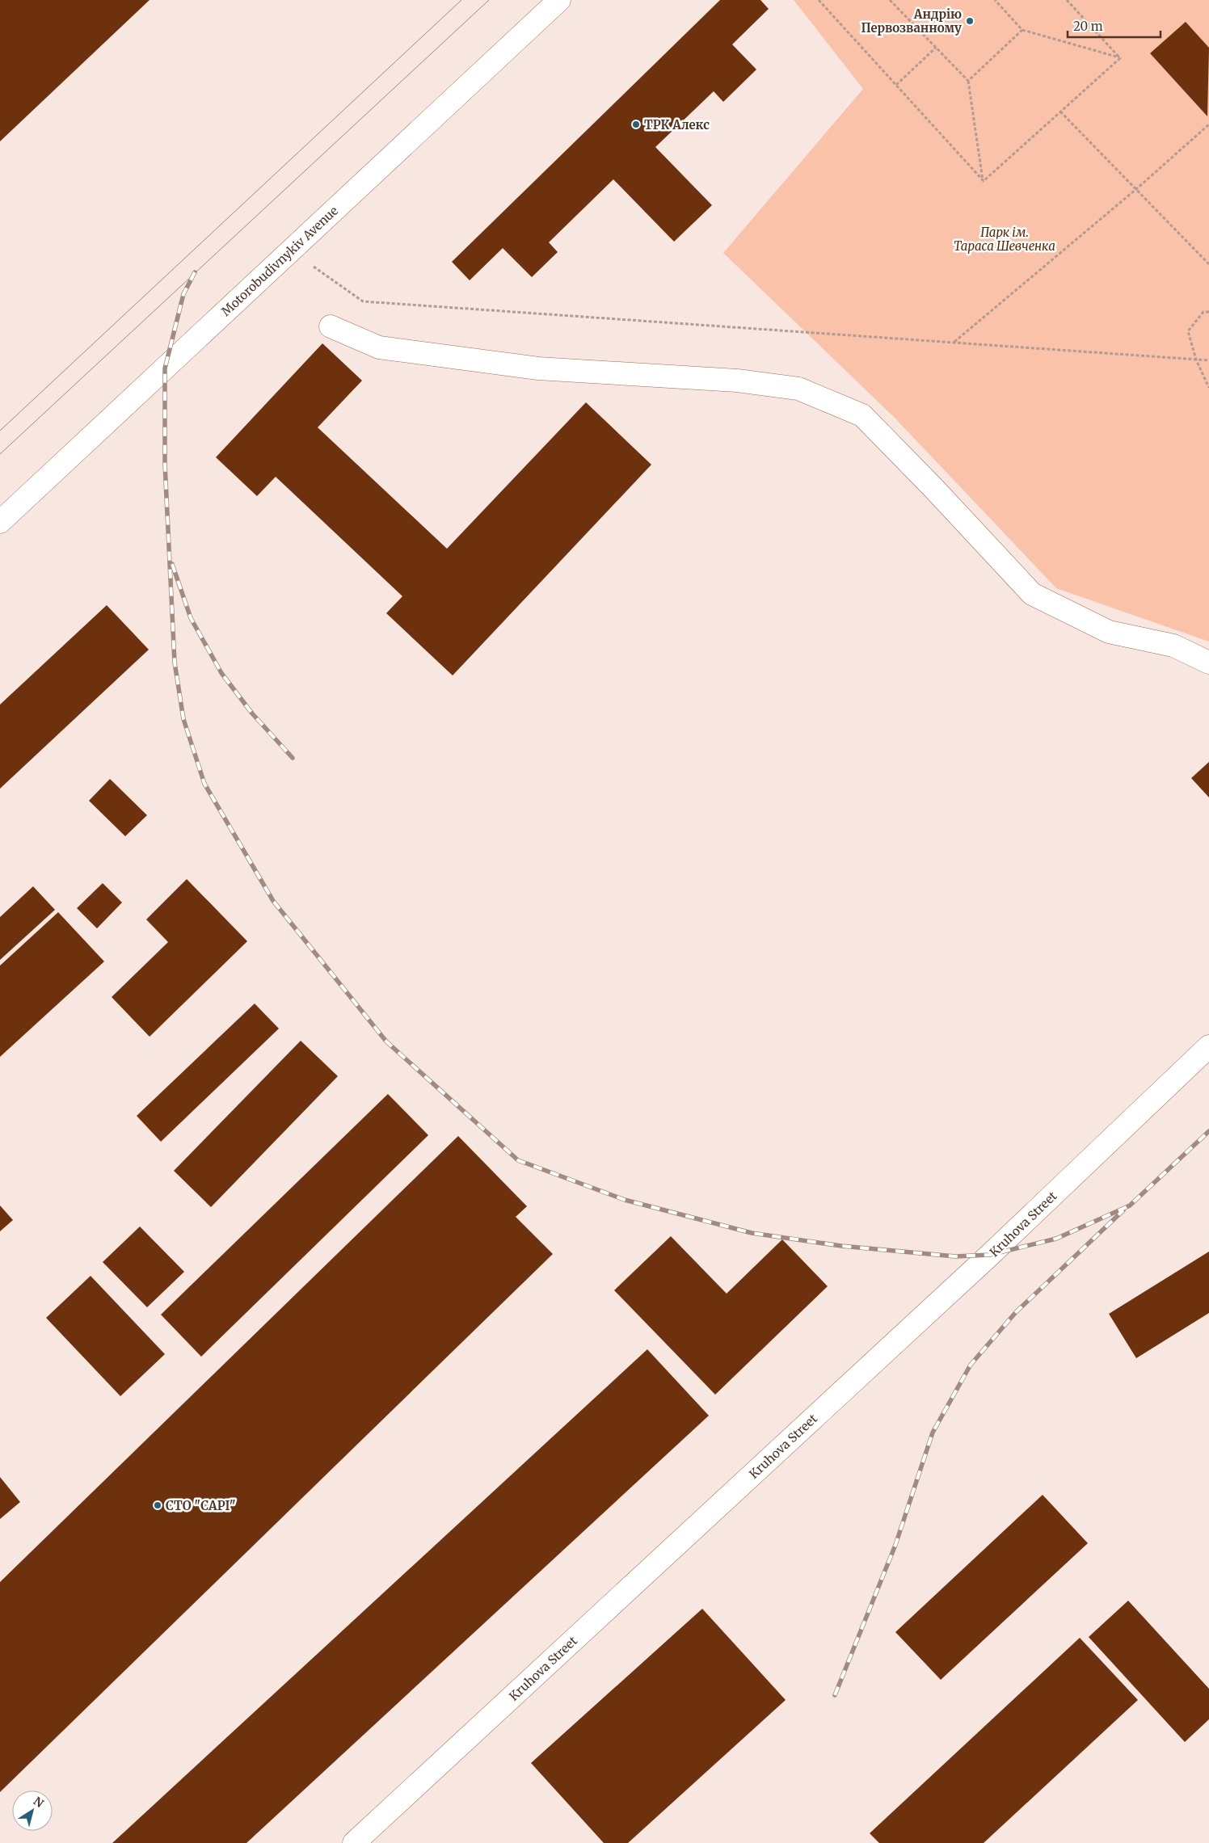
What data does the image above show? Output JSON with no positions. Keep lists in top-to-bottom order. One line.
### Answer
{"streets":{"street":["Motorobudivnykiv Avenue","Kruhova Street"]},"parks":["Парк ім. Тараса Шевченка"],"places":["Андрію Первозванному","ТРК Алекс","СТО \"CAPI\""],"scale_bar":"20 m","north":"top right"}
